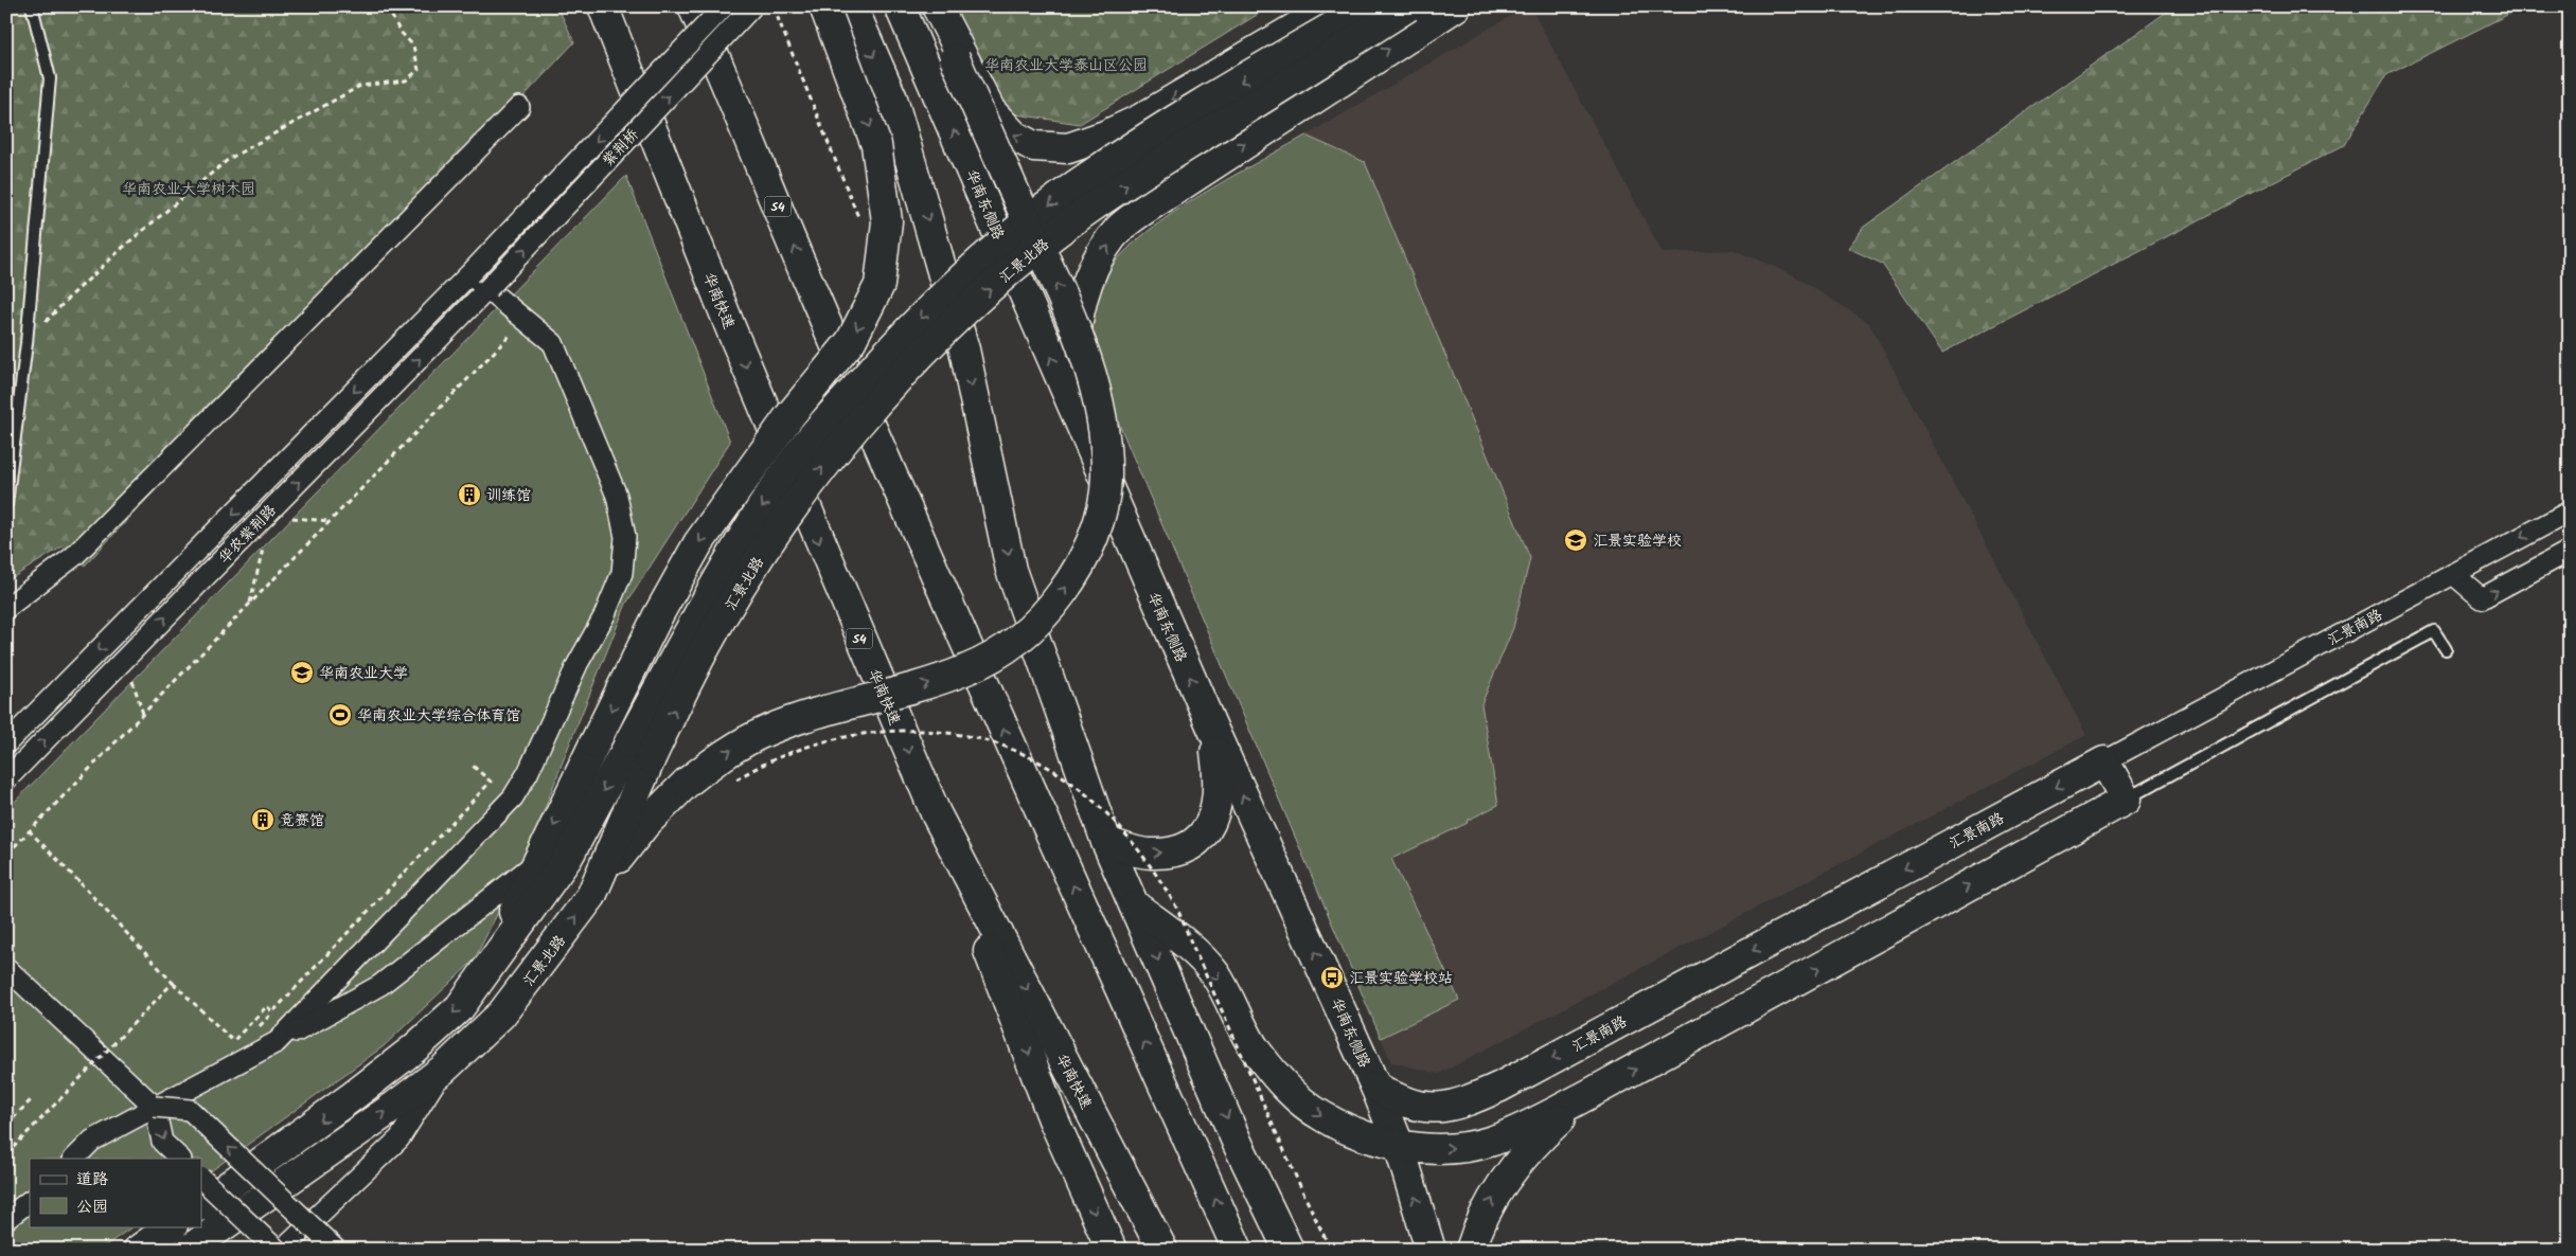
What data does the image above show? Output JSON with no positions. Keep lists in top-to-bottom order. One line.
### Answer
{"streets":{"main road":["华南东侧路","S4","汇景北路","华南快速","汇景南路"],"street":["紫荆桥","华农紫荆路"]},"crossings":[["紫荆桥","华农紫荆路"],["华南东侧路","汇景南路"]],"one_way":["汇景南路"],"parks":["华南农业大学泰山区公园","华南农业大学树木园"],"places":{"building":["训练馆","竞赛馆"],"school or university":["汇景实验学校","华南农业大学"],"sports":["华南农业大学综合体育馆"],"bus stop":["汇景实验学校站"]},"legend":["道路","公园"]}
